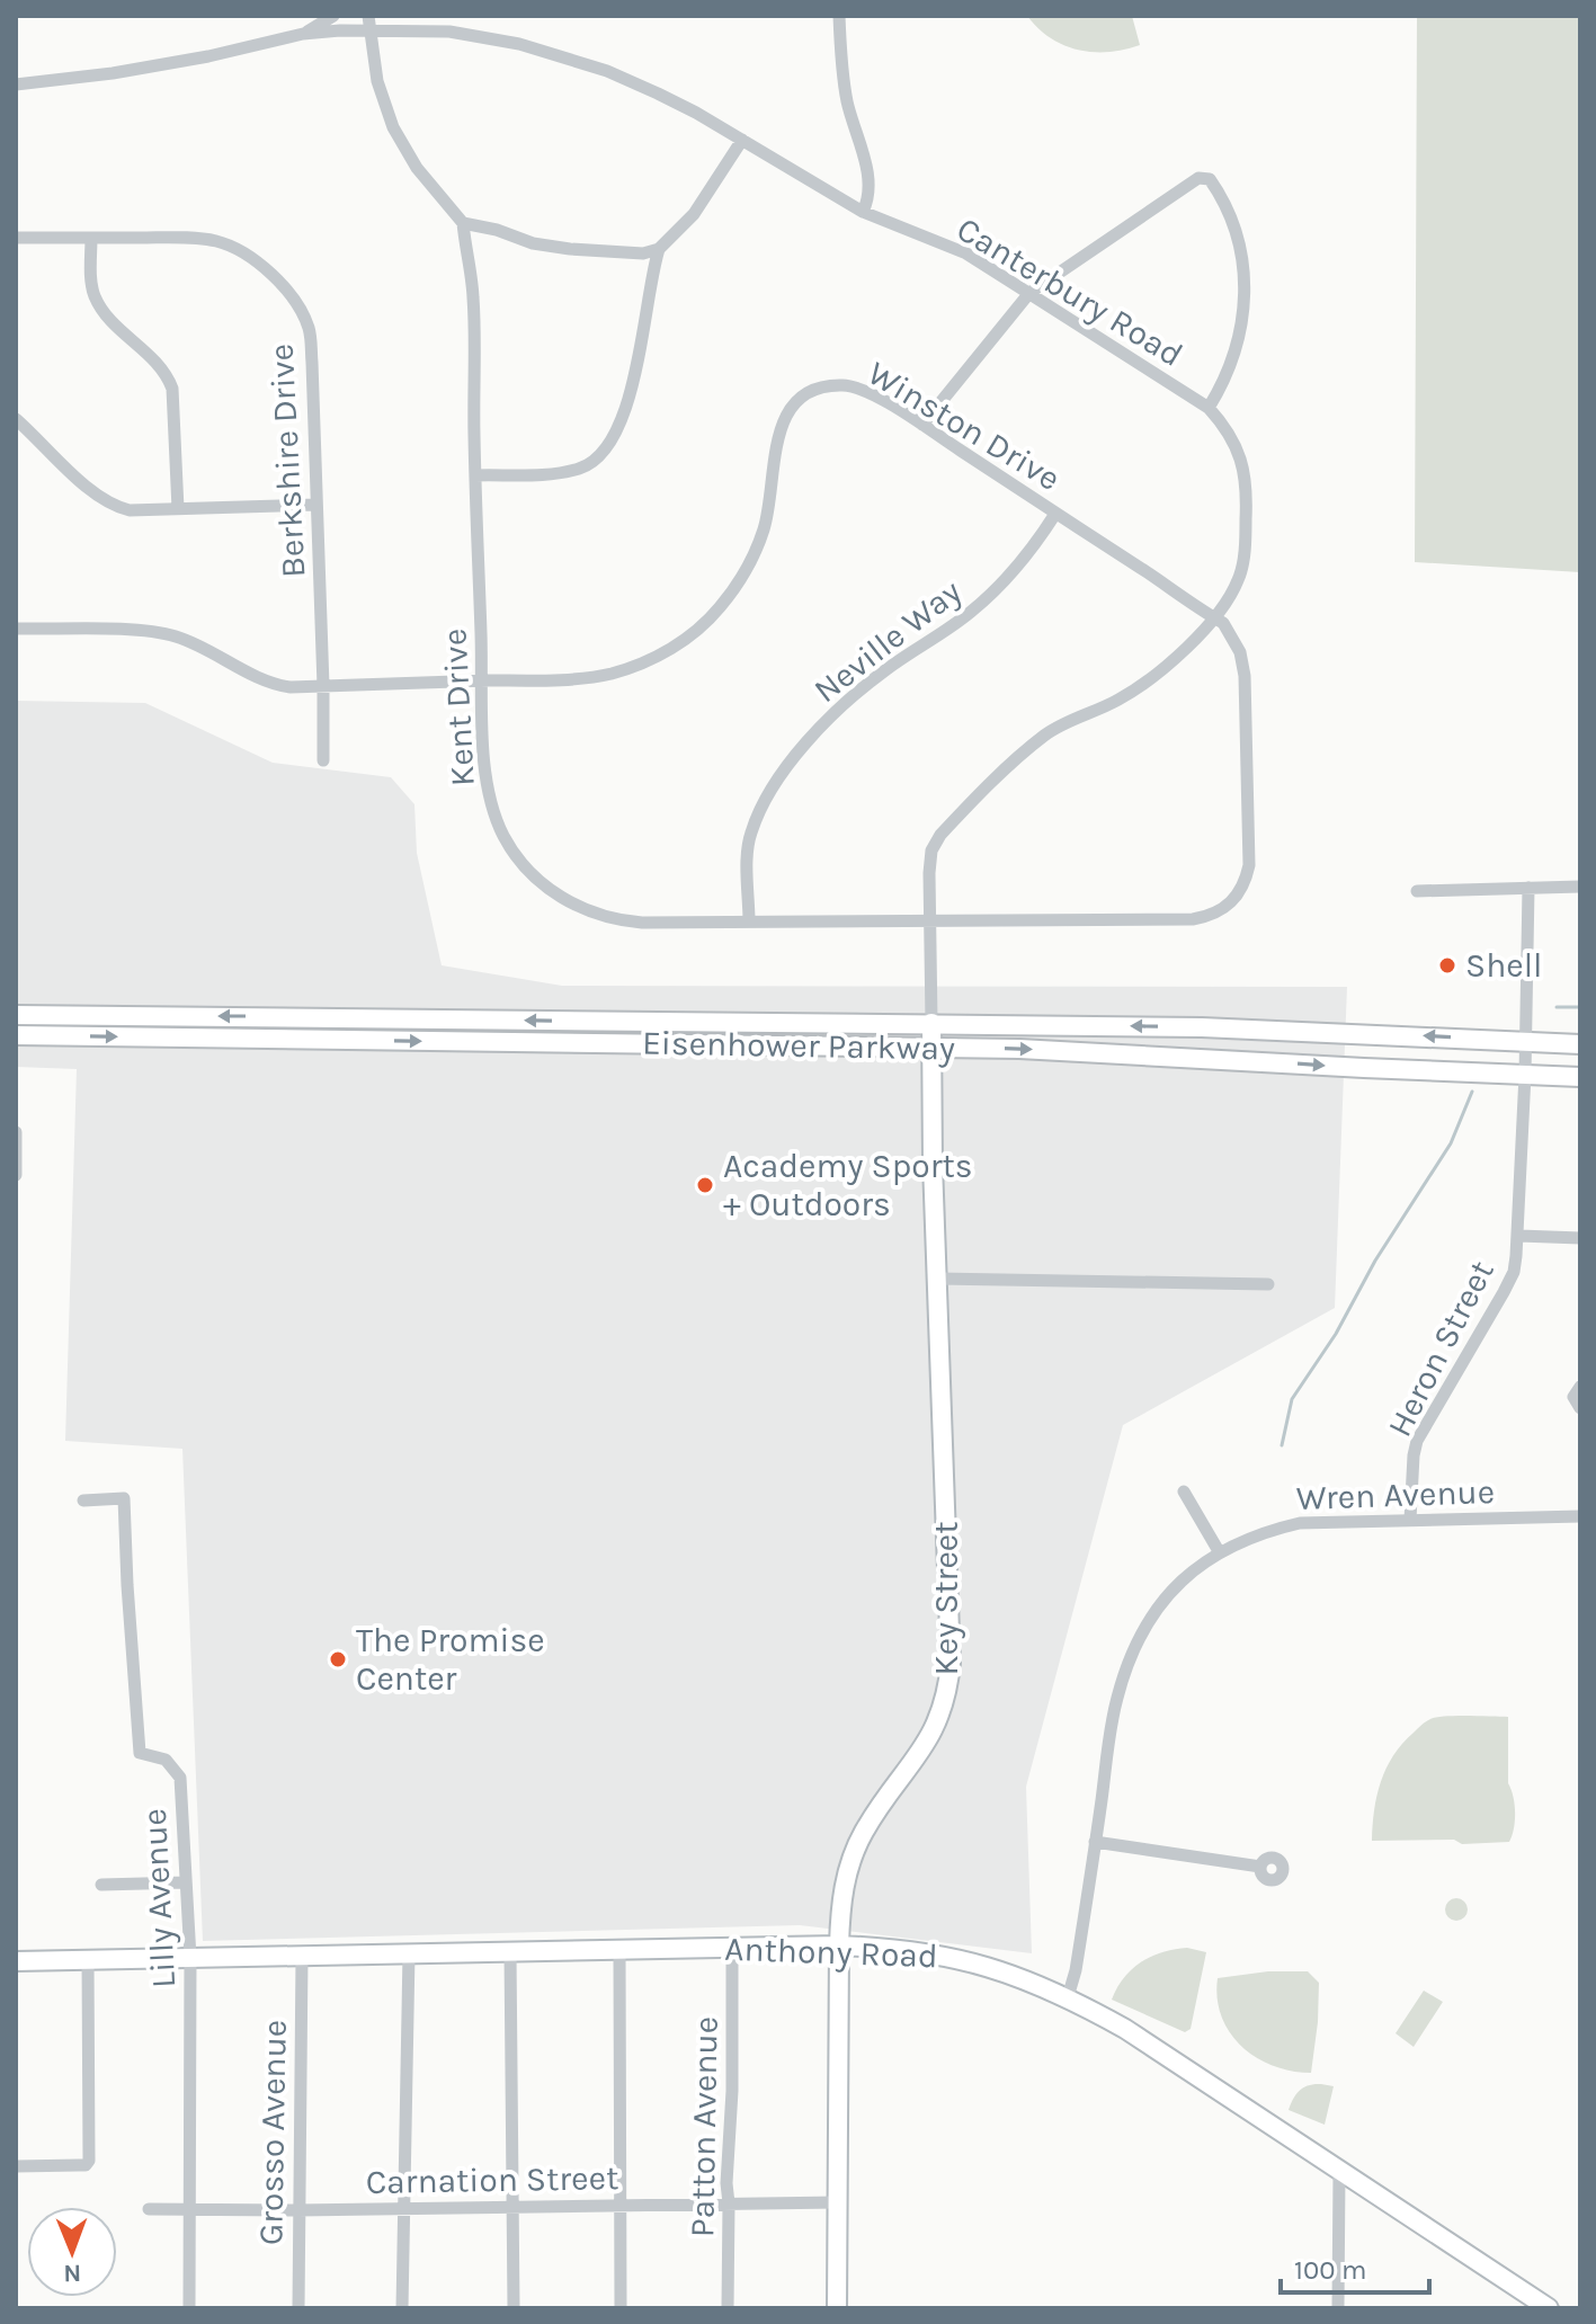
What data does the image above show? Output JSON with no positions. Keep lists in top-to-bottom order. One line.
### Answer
{"streets":{"main road":["Eisenhower Parkway","Key Street","Anthony Road"],"street":["Canterbury Road","Winston Drive","Berkshire Drive","Neville Way","Kent Drive","Heron Street","Wren Avenue","Lilly Avenue","Patton Avenue","Grosso Avenue","Carnation Street"]},"crossings":[["Canterbury Road","Winston Drive"],["Canterbury Road","Kent Drive"],["Canterbury Road","Eisenhower Parkway"],["Canterbury Road","Key Street"],["Winston Drive","Berkshire Drive"],["Winston Drive","Neville Way"],["Winston Drive","Kent Drive"],["Neville Way","Kent Drive"],["Eisenhower Parkway","Heron Street"],["Eisenhower Parkway","Key Street"],["Heron Street","Wren Avenue"],["Wren Avenue","Anthony Road"],["Key Street","Anthony Road"],["Key Street","Carnation Street"],["Lilly Avenue","Anthony Road"],["Lilly Avenue","Carnation Street"],["Anthony Road","Patton Avenue"],["Anthony Road","Grosso Avenue"],["Patton Avenue","Carnation Street"],["Grosso Avenue","Carnation Street"]],"places":["Shell","Academy Sports + Outdoors","The Promise Center"],"scale_bar":"100 m","north":"bottom"}
